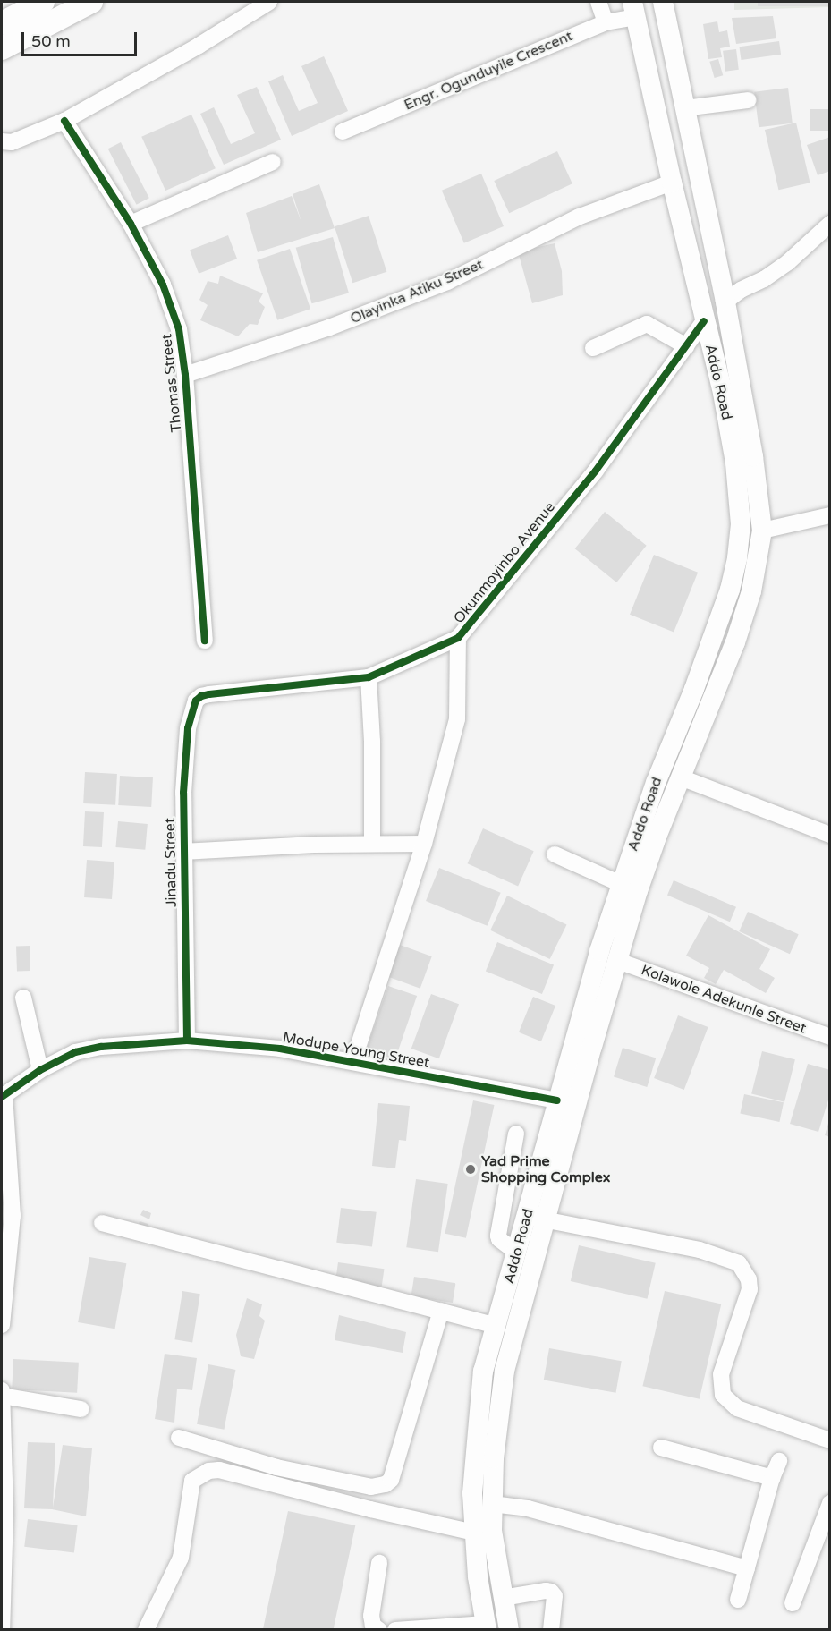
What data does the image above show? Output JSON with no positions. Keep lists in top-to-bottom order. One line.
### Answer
{"streets":{"main road":["Addo Road"],"street":["Engr. Ogunduyile Crescent","Olayinka Atiku Street","Thomas Street","Okunmoyinbo Avenue","Jinadu Street","Kolawole Adekunle Street","Modupe Young Street"]},"crossings":[["Engr. Ogunduyile Crescent","Addo Road"],["Olayinka Atiku Street","Addo Road"],["Olayinka Atiku Street","Thomas Street"],["Addo Road","Okunmoyinbo Avenue"],["Addo Road","Kolawole Adekunle Street"],["Addo Road","Modupe Young Street"],["Okunmoyinbo Avenue","Jinadu Street"],["Jinadu Street","Modupe Young Street"]],"places":["Yad Prime Shopping Complex"],"scale_bar":"50 m"}
